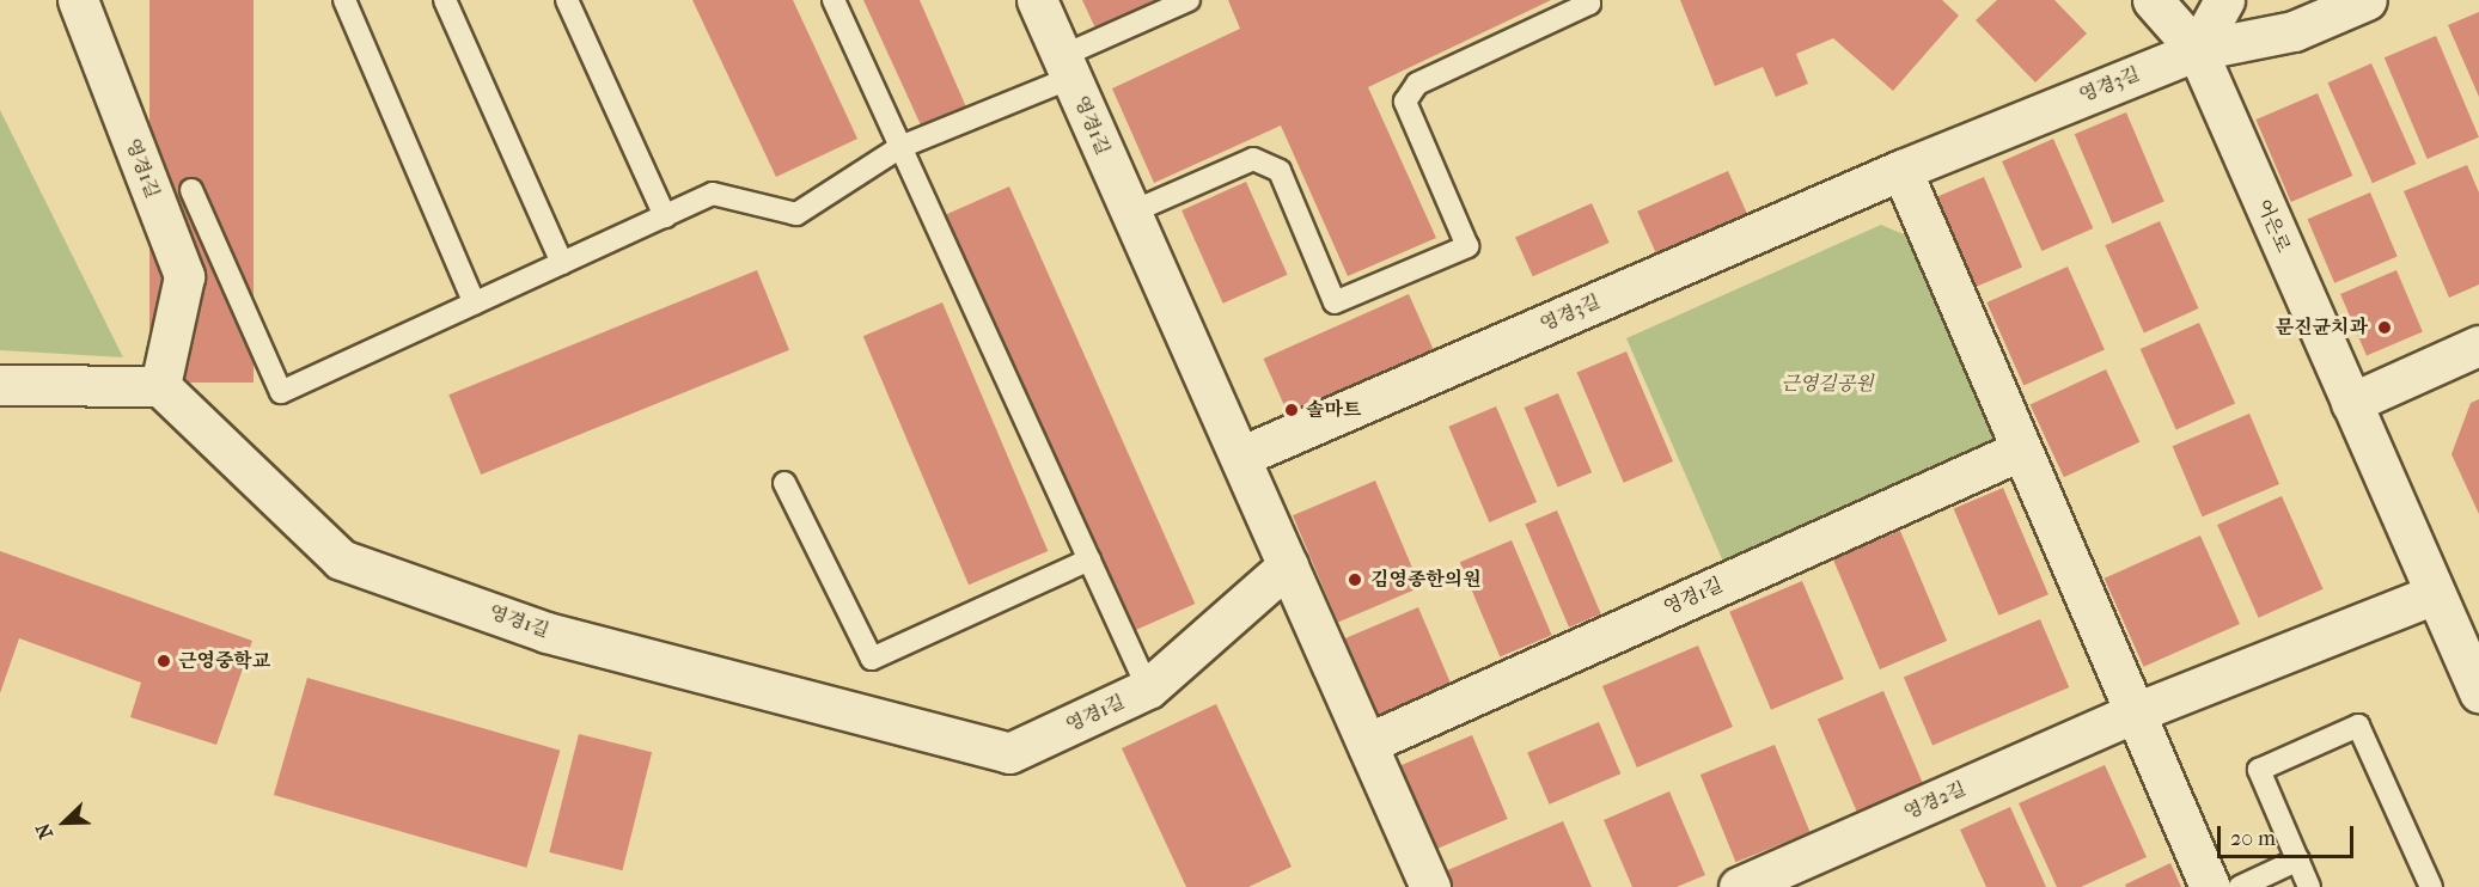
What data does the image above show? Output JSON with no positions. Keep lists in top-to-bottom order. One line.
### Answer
{"streets":{"street":["영경3길","영경1길","어은로","영경2길"]},"crossings":[["영경3길","영경1길"],["영경3길","어은로"],["어은로","영경2길"]],"parks":["근영길공원"],"places":["문진균치과","솔마트","김영종한의원","근영중학교"],"scale_bar":"20 m","north":"bottom left"}
